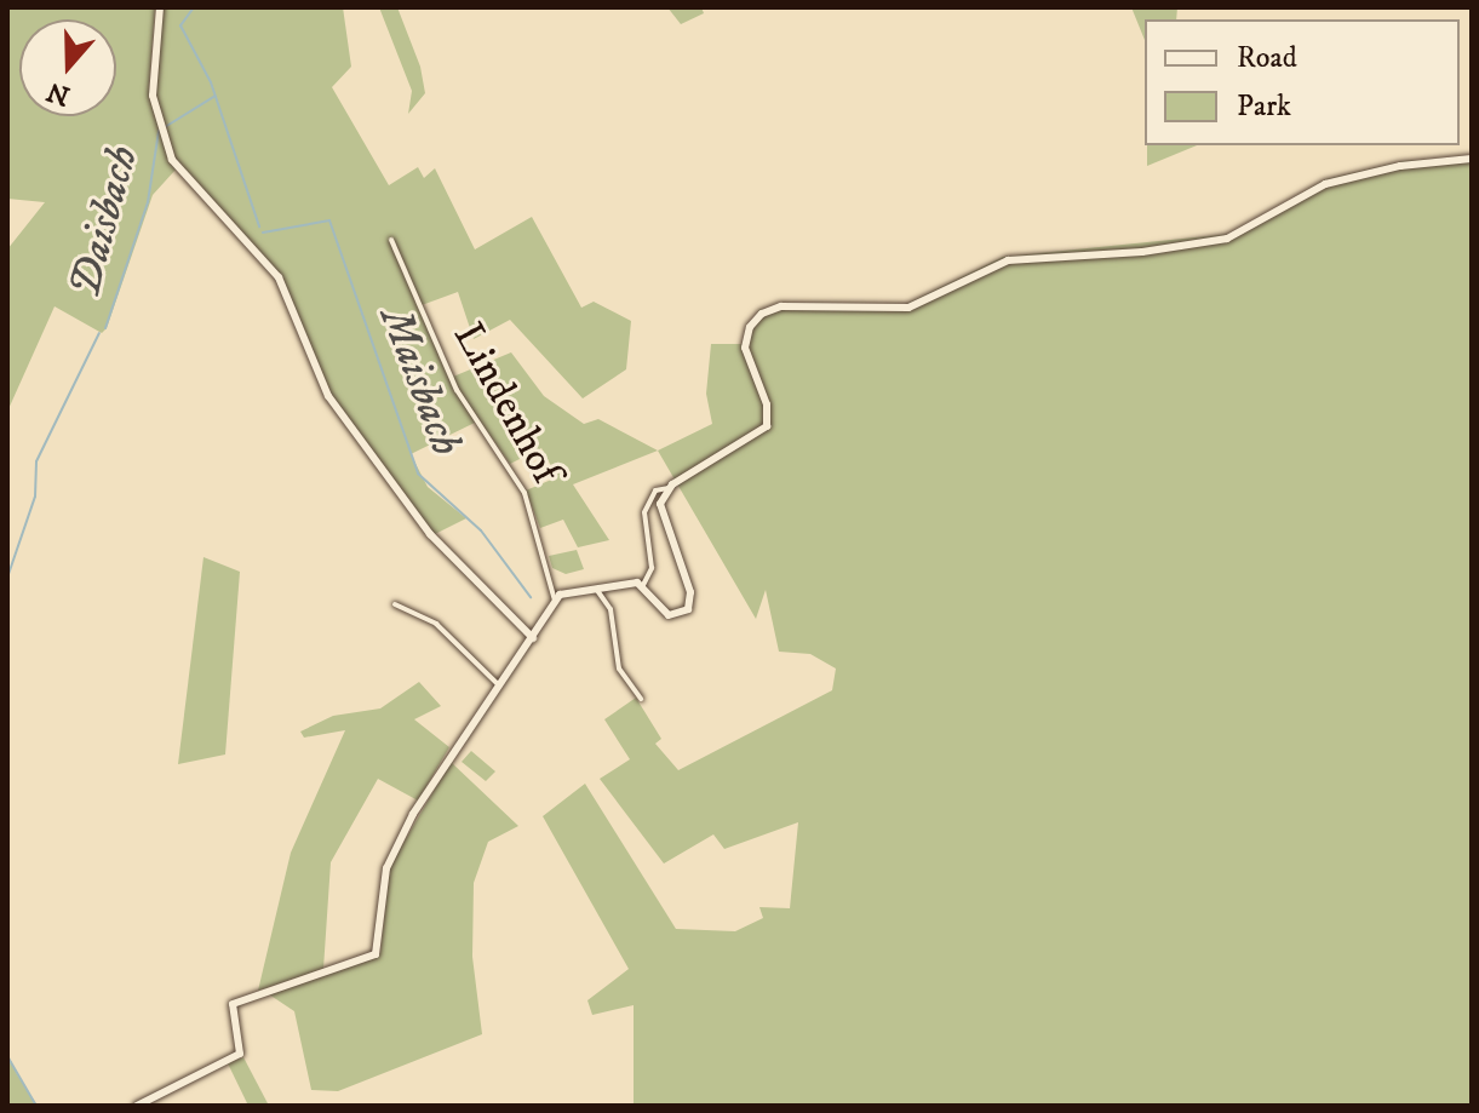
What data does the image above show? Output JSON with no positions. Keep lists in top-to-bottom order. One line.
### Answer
{"streets":{"street":["Lindenhof"]},"water":["Daisbach","Maisbach"],"legend":["Road","Park"],"north":"bottom"}
